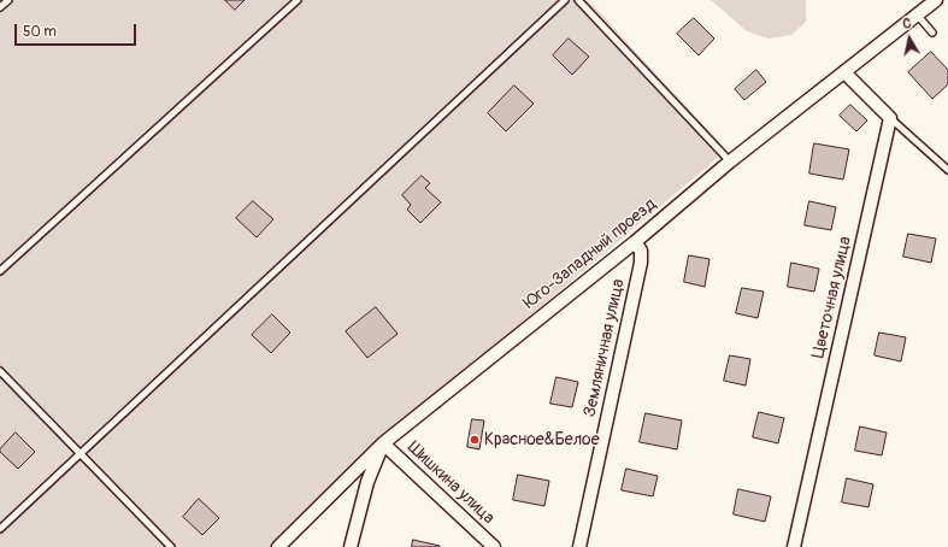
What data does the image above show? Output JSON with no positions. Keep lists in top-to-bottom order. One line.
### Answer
{"streets":{"street":["Юго-Западный проезд","Цветочная улица","Земляничная улица","Шишкина улица"]},"crossings":[["Юго-Западный проезд","Земляничная улица"],["Юго-Западный проезд","Шишкина улица"]],"places":["Красное&Белое"],"scale_bar":"50 m","north":"top"}
